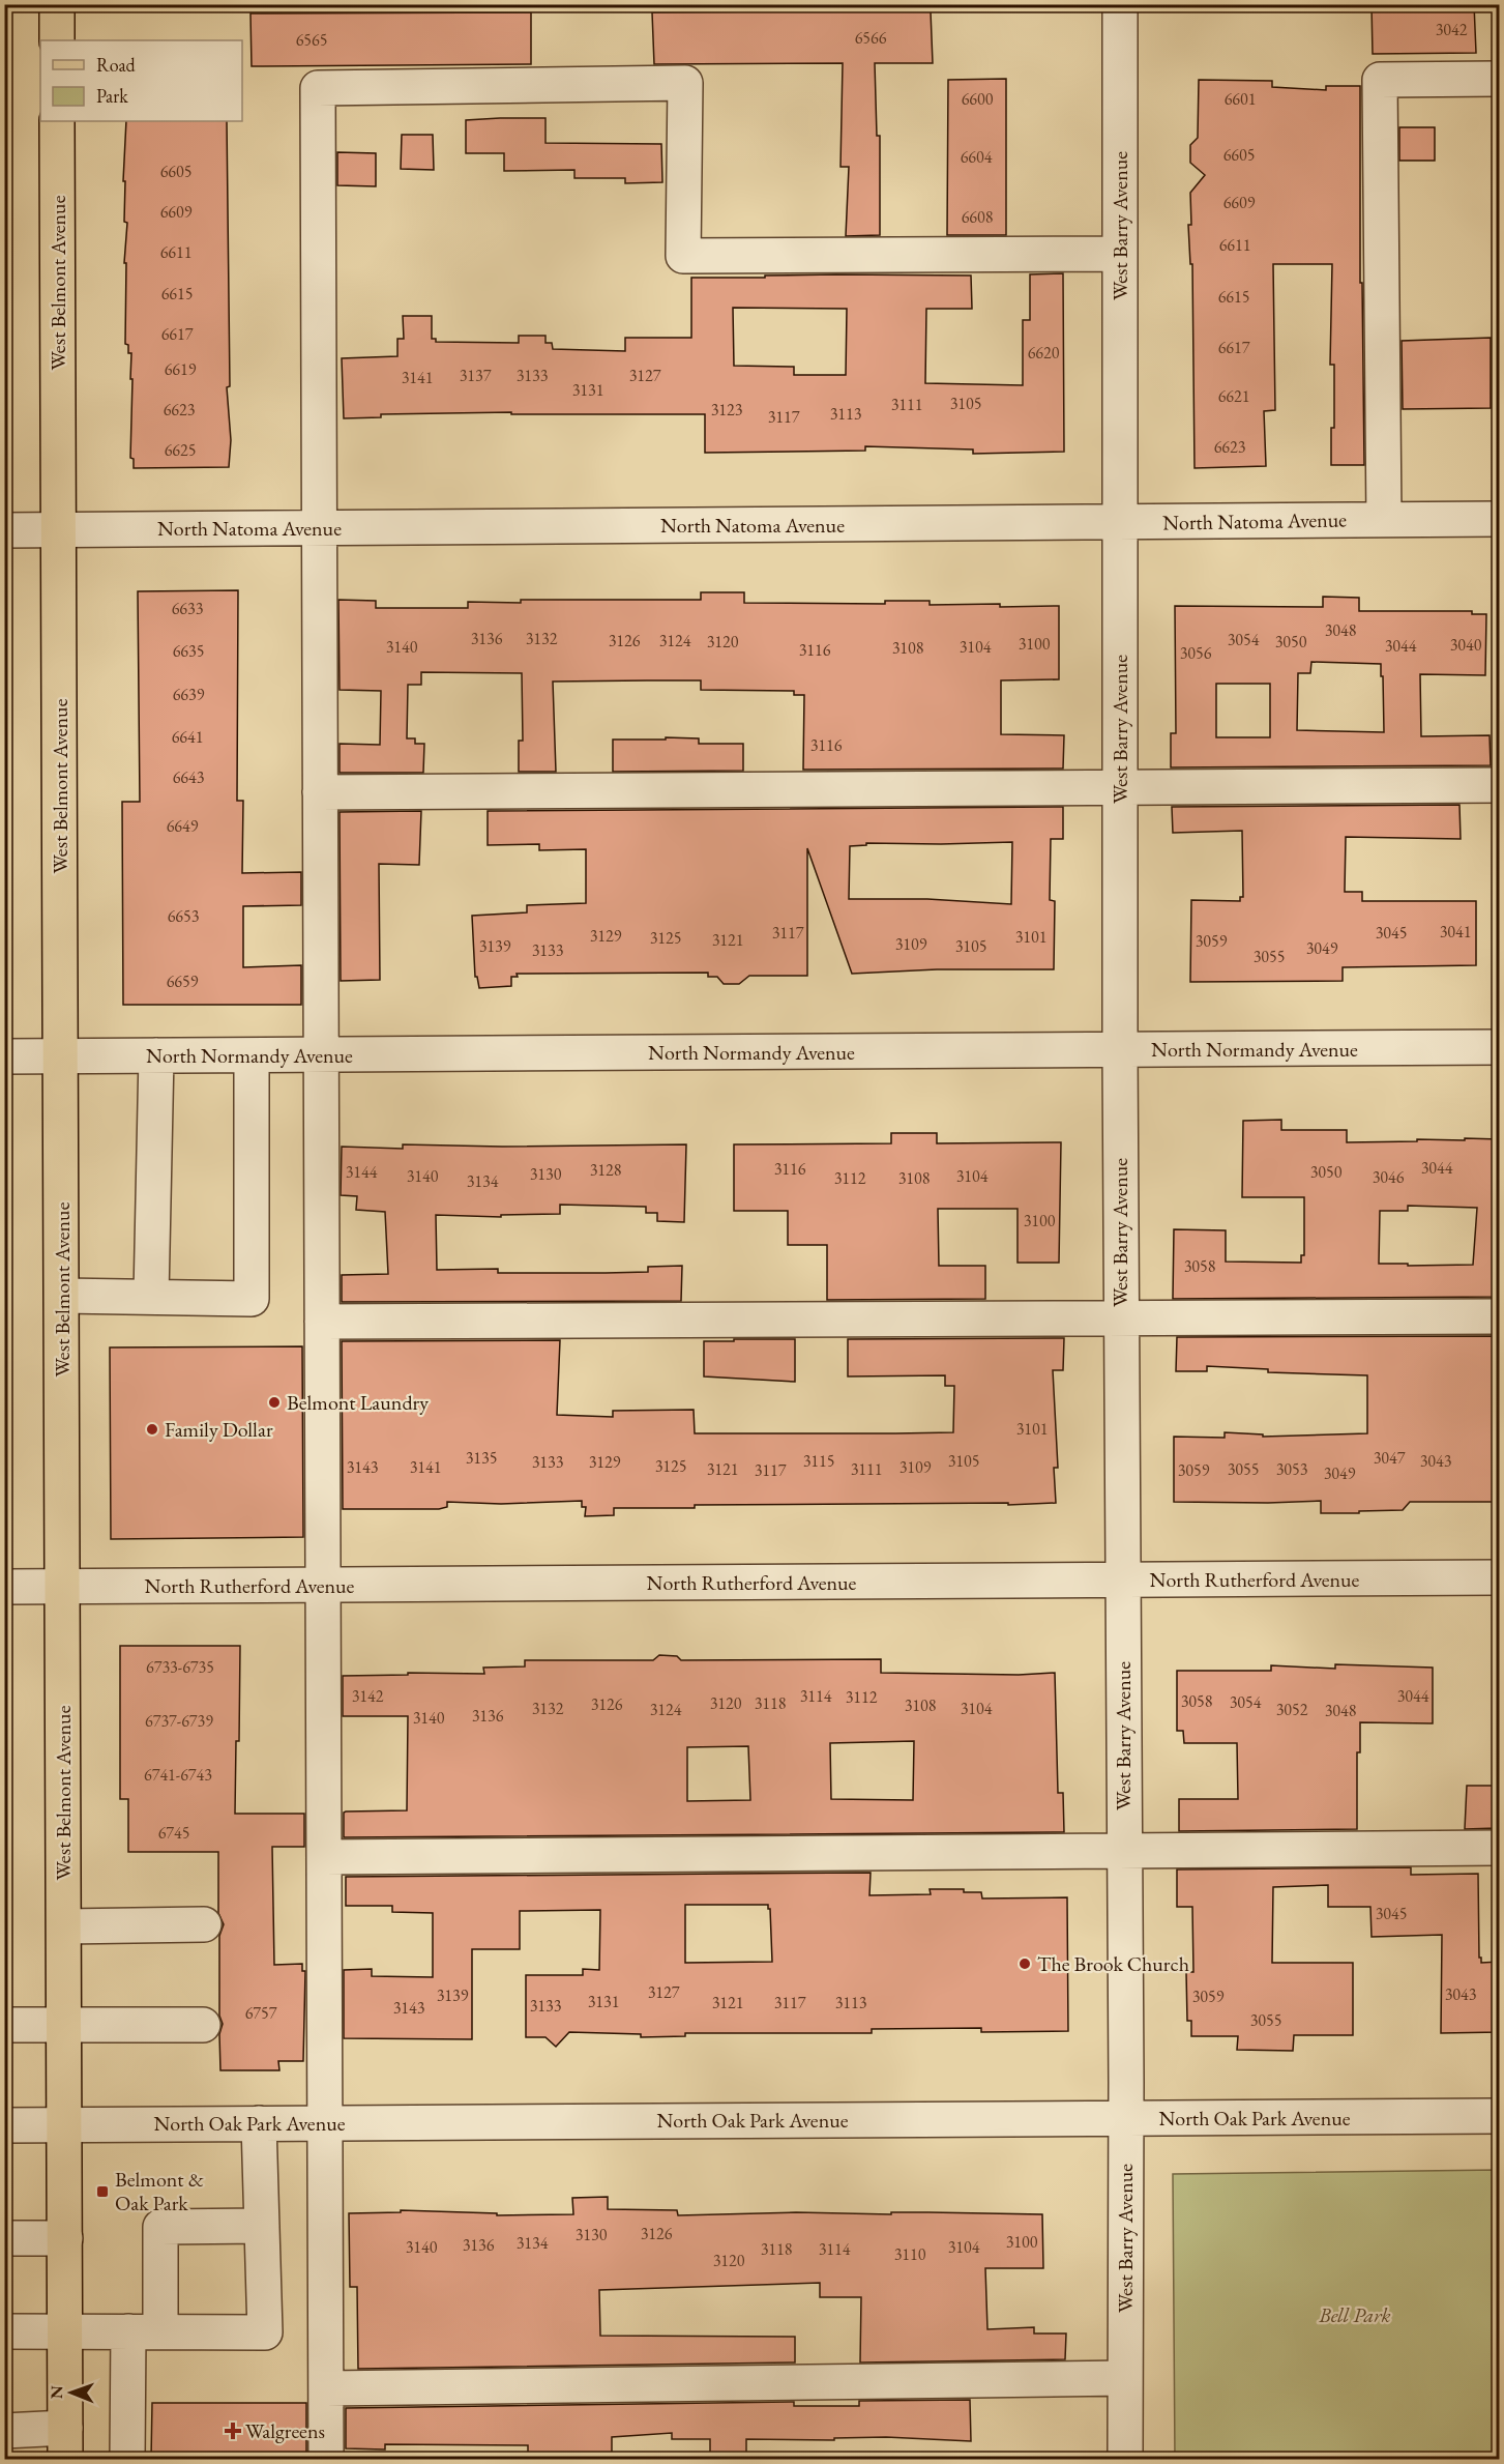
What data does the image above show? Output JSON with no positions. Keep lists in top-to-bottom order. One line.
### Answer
{"streets":{"main road":["West Belmont Avenue"],"street":["West Barry Avenue","North Natoma Avenue","North Normandy Avenue","North Rutherford Avenue","North Oak Park Avenue"]},"crossings":[["West Barry Avenue","North Natoma Avenue"],["West Barry Avenue","North Normandy Avenue"],["West Barry Avenue","North Rutherford Avenue"],["West Barry Avenue","North Oak Park Avenue"],["West Belmont Avenue","North Natoma Avenue"],["West Belmont Avenue","North Normandy Avenue"],["West Belmont Avenue","North Rutherford Avenue"],["West Belmont Avenue","North Oak Park Avenue"]],"parks":["Bell Park"],"places":{"other":["Belmont Laundry","Family Dollar","The Brook Church"],"transit":["Belmont & Oak Park"],"health":["Walgreens"]},"house_numbers":["3042","6566","6565","6600","6601","6605","6604","6605","6609","6609","6608","6611","6611","6615","6615","6617","6617","6620","6619","3137","3133","3127","3141","3131","6621","3105","3111","6623","3123","3113","3117","6623","6625","6633","3048","3136","3132","3054","3126","3124","3120","3050","3100","3040","3044","3140","3104","3108","3116","6635","3056","6639","6641","3116","6643","6649","6653","3041","3117","3045","3129","3101","3125","3121","3059","3109","3139","3105","3049","3133","3055","6659","3044","3116","3128","3144","3050","3130","3140","3104","3046","3112","3108","3134","3100","3058","3101","3135","3047","3115","3105","3043","3133","3129","3125","3143","3141","3109","3121","3111","3055","3053","3117","3059","3049","6733-6735","3142","3114","3044","3112","3058","3054","3120","3118","3126","3108","3132","3104","3124","3052","3048","3136","3140","6737-6739","6741-6743","6745","3045","3127","3043","3139","3059","3131","3121","3117","3113","3133","3143","6757","3055","3126","3130","3100","3134","3136","3140","3104","3118","3114","3110","3120"],"legend":["Road","Park"],"north":"left"}
